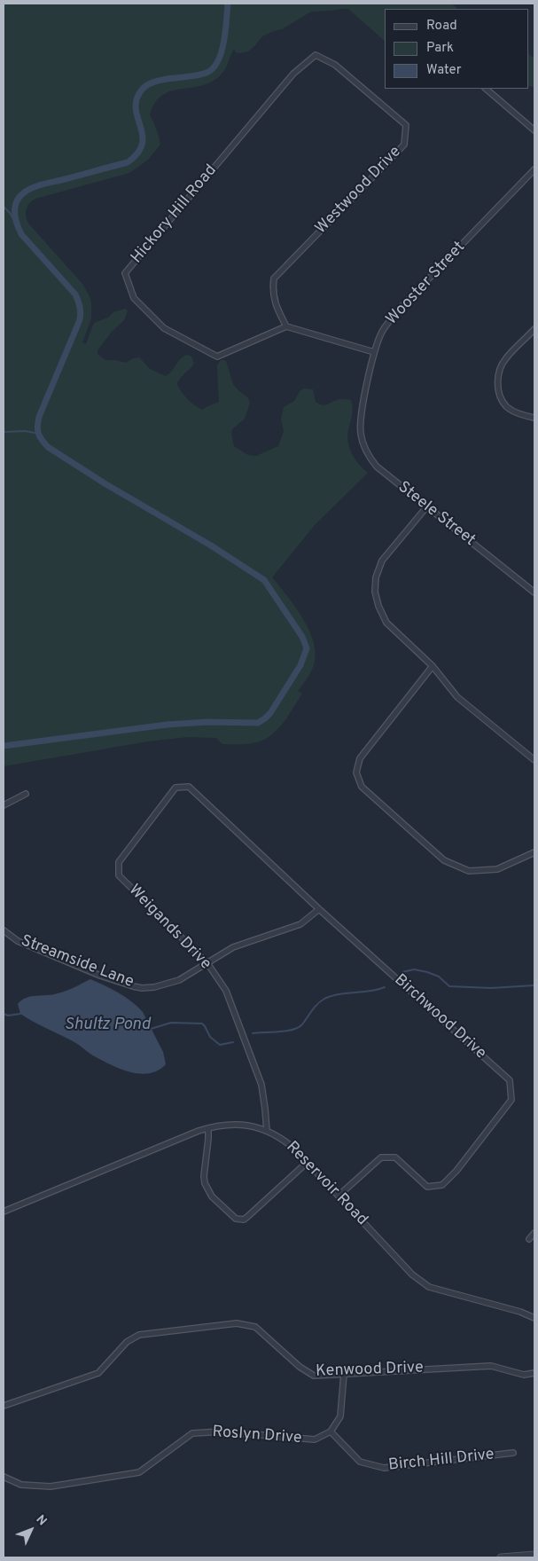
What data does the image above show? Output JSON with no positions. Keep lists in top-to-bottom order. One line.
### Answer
{"streets":{"street":["Westwood Drive","Hickory Hill Road","Wooster Street","Steele Street","Weigands Drive","Streamside Lane","Birchwood Drive","Reservoir Road","Kenwood Drive","Roslyn Drive","Birch Hill Drive"]},"crossings":[["Westwood Drive","Hickory Hill Road"],["Wooster Street","Steele Street"],["Weigands Drive","Streamside Lane"],["Weigands Drive","Birchwood Drive"],["Weigands Drive","Reservoir Road"],["Streamside Lane","Birchwood Drive"],["Birchwood Drive","Reservoir Road"],["Roslyn Drive","Birch Hill Drive"]],"water":["Shultz Pond"],"legend":["Road","Park","Water"],"north":"top right"}
